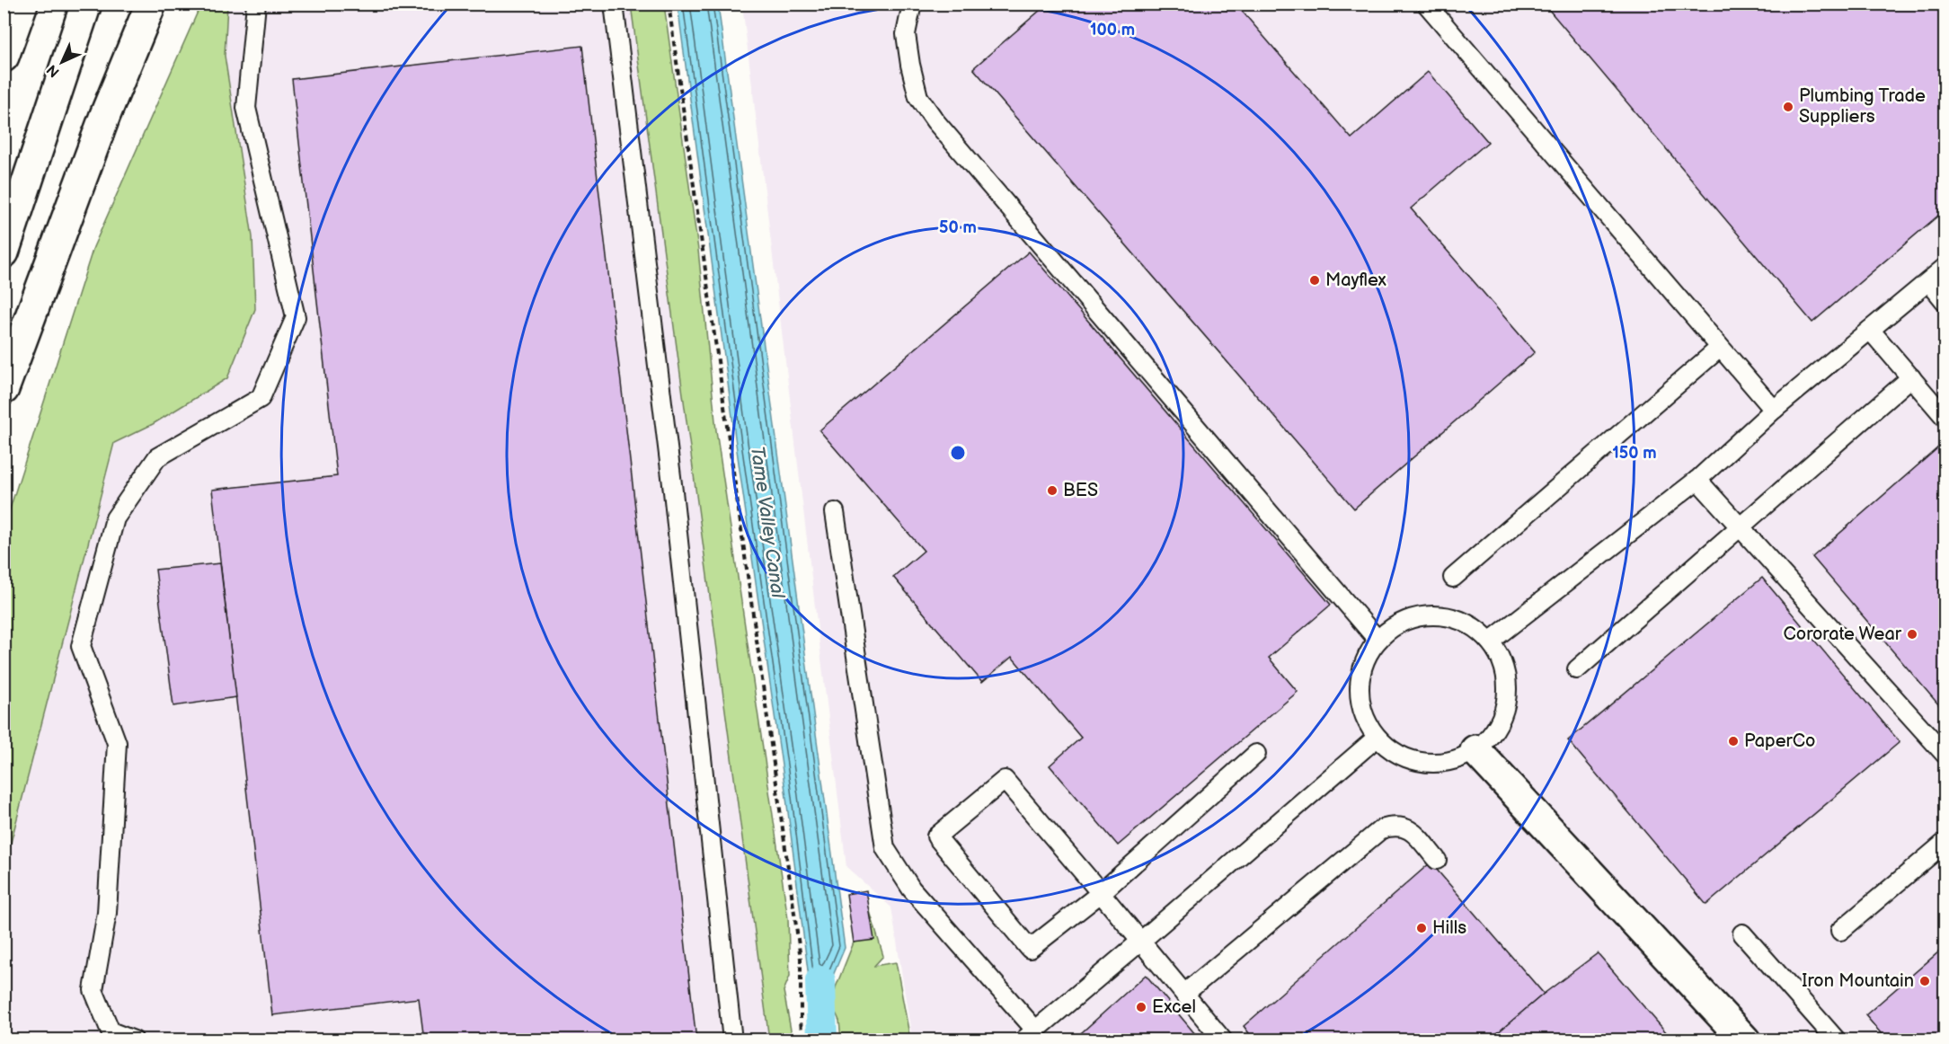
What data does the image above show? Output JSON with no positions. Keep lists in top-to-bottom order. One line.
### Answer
{"water":["Tame Valley Canal"],"places":["Plumbing Trade Suppliers","Mayflex","BES","Cororate Wear","PaperCo","Hills","Iron Mountain","Excel"],"north":"bottom left","rings":["100 m","50 m","150 m"]}
